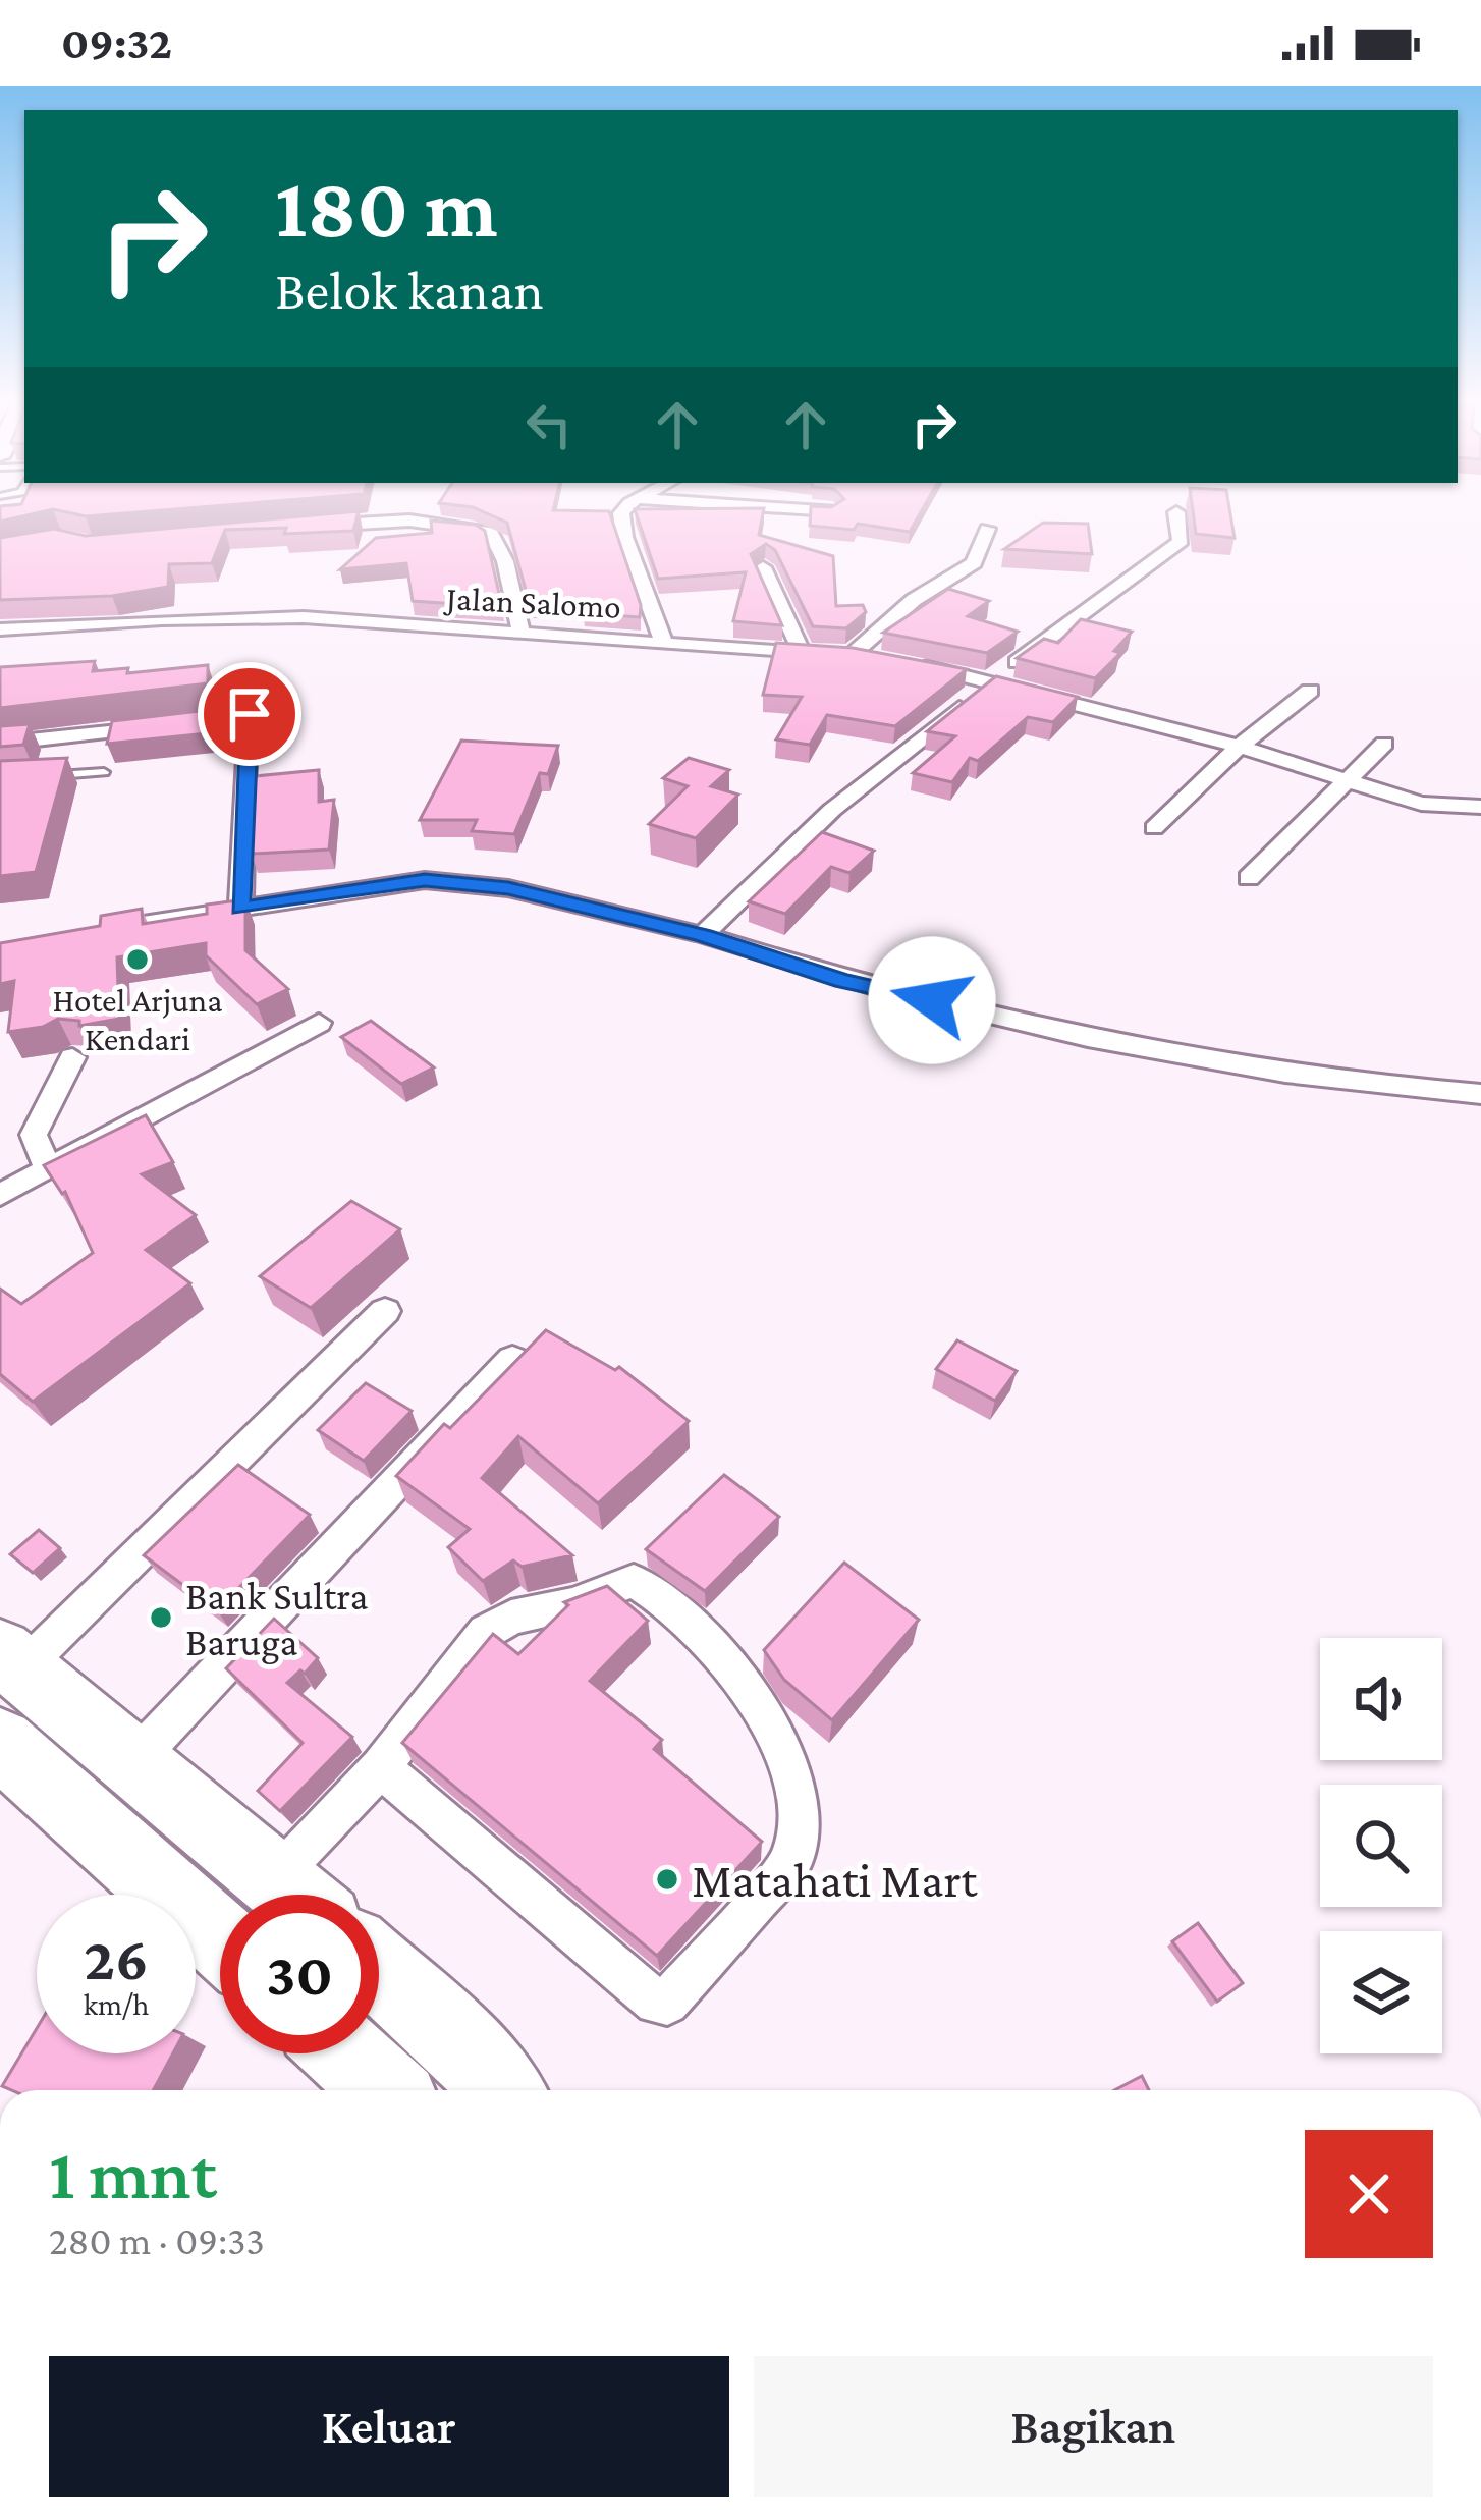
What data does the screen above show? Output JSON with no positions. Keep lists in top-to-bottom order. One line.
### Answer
{"streets":{"street":["Jalan Salomo"]},"places":["Hotel Arjuna Kendari","Bank Sultra Baruga","Matahati Mart"],"page":{"status":"09:32","turn":["180 m","Belok kanan"],"speed":"26 km/h","limit":"30","heading":["1 mnt","280 m · 09:33"],"buttons":["Keluar","Bagikan"]}}
